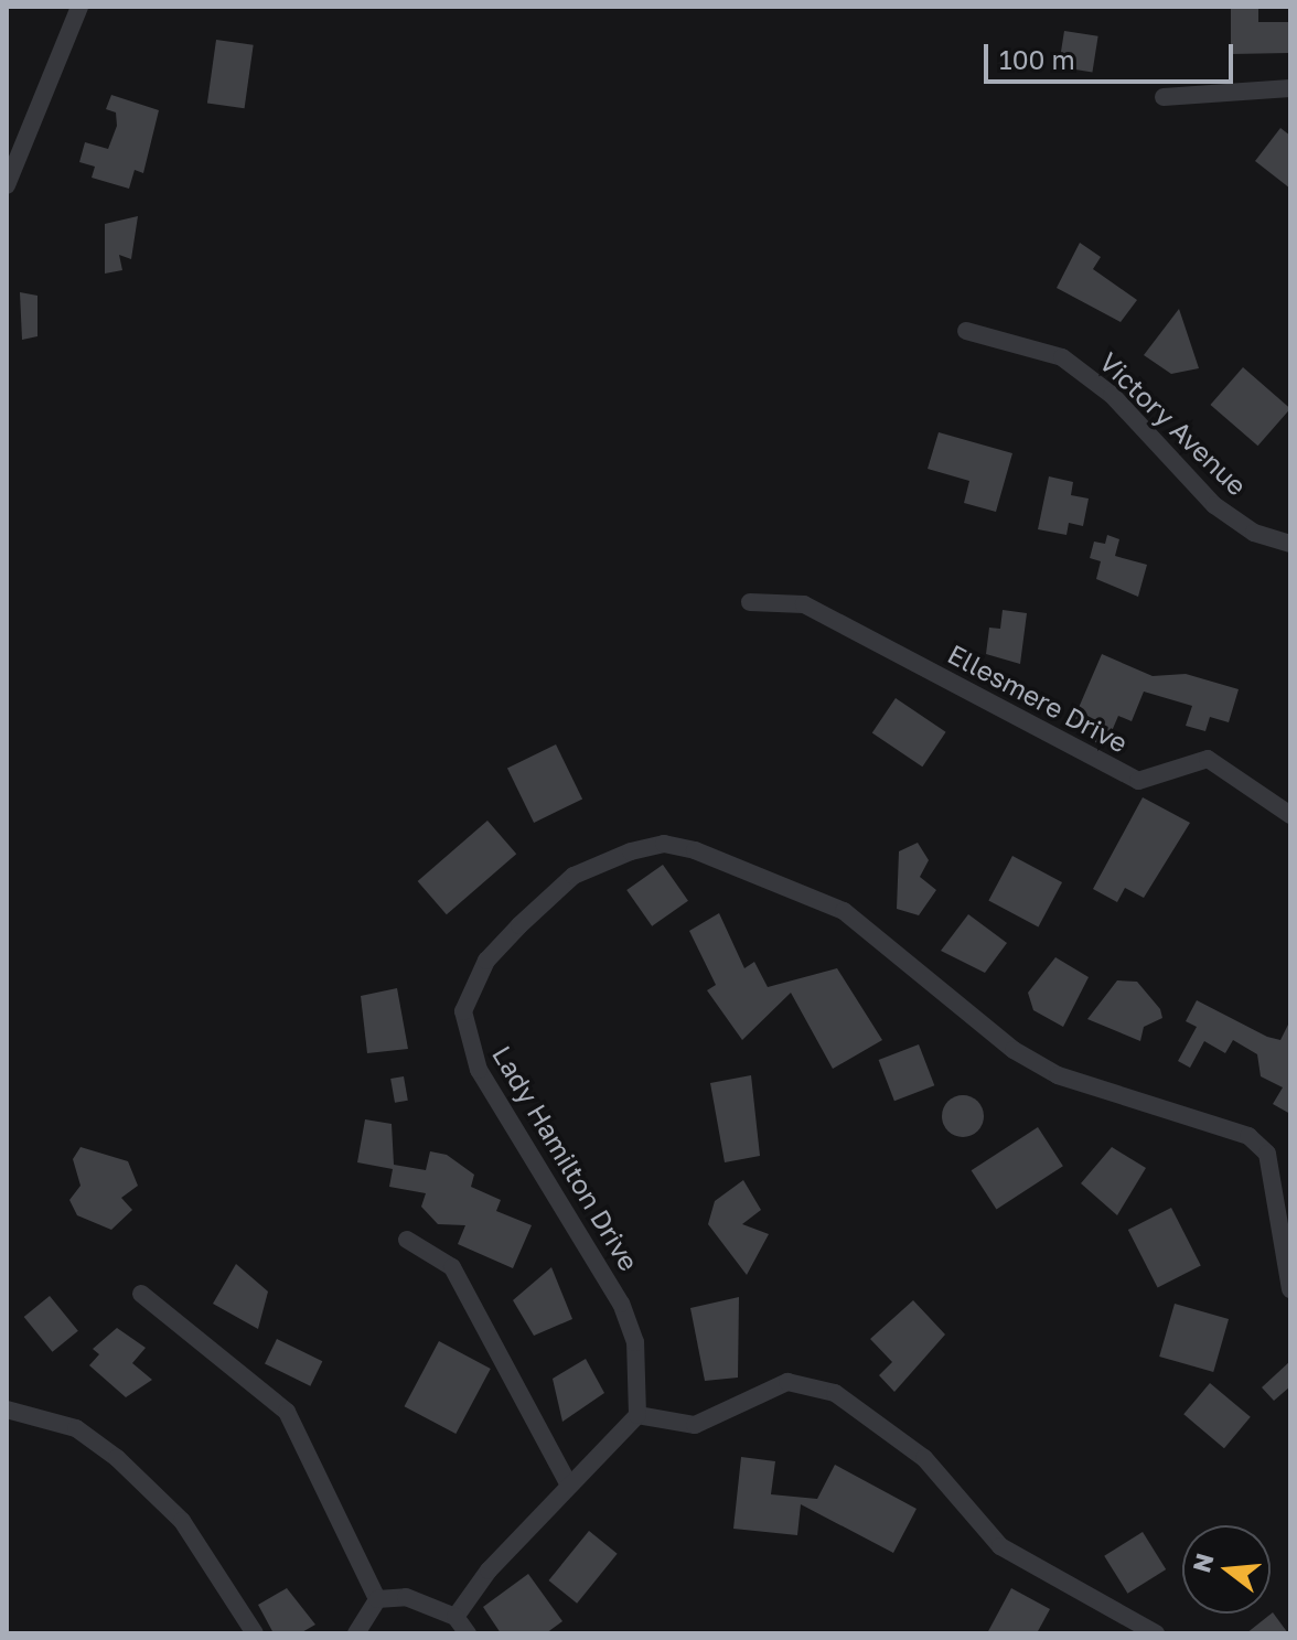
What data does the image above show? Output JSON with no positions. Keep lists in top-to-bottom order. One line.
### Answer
{"streets":{"street":["Victory Avenue","Ellesmere Drive","Lady Hamilton Drive"]},"scale_bar":"100 m","north":"left"}
